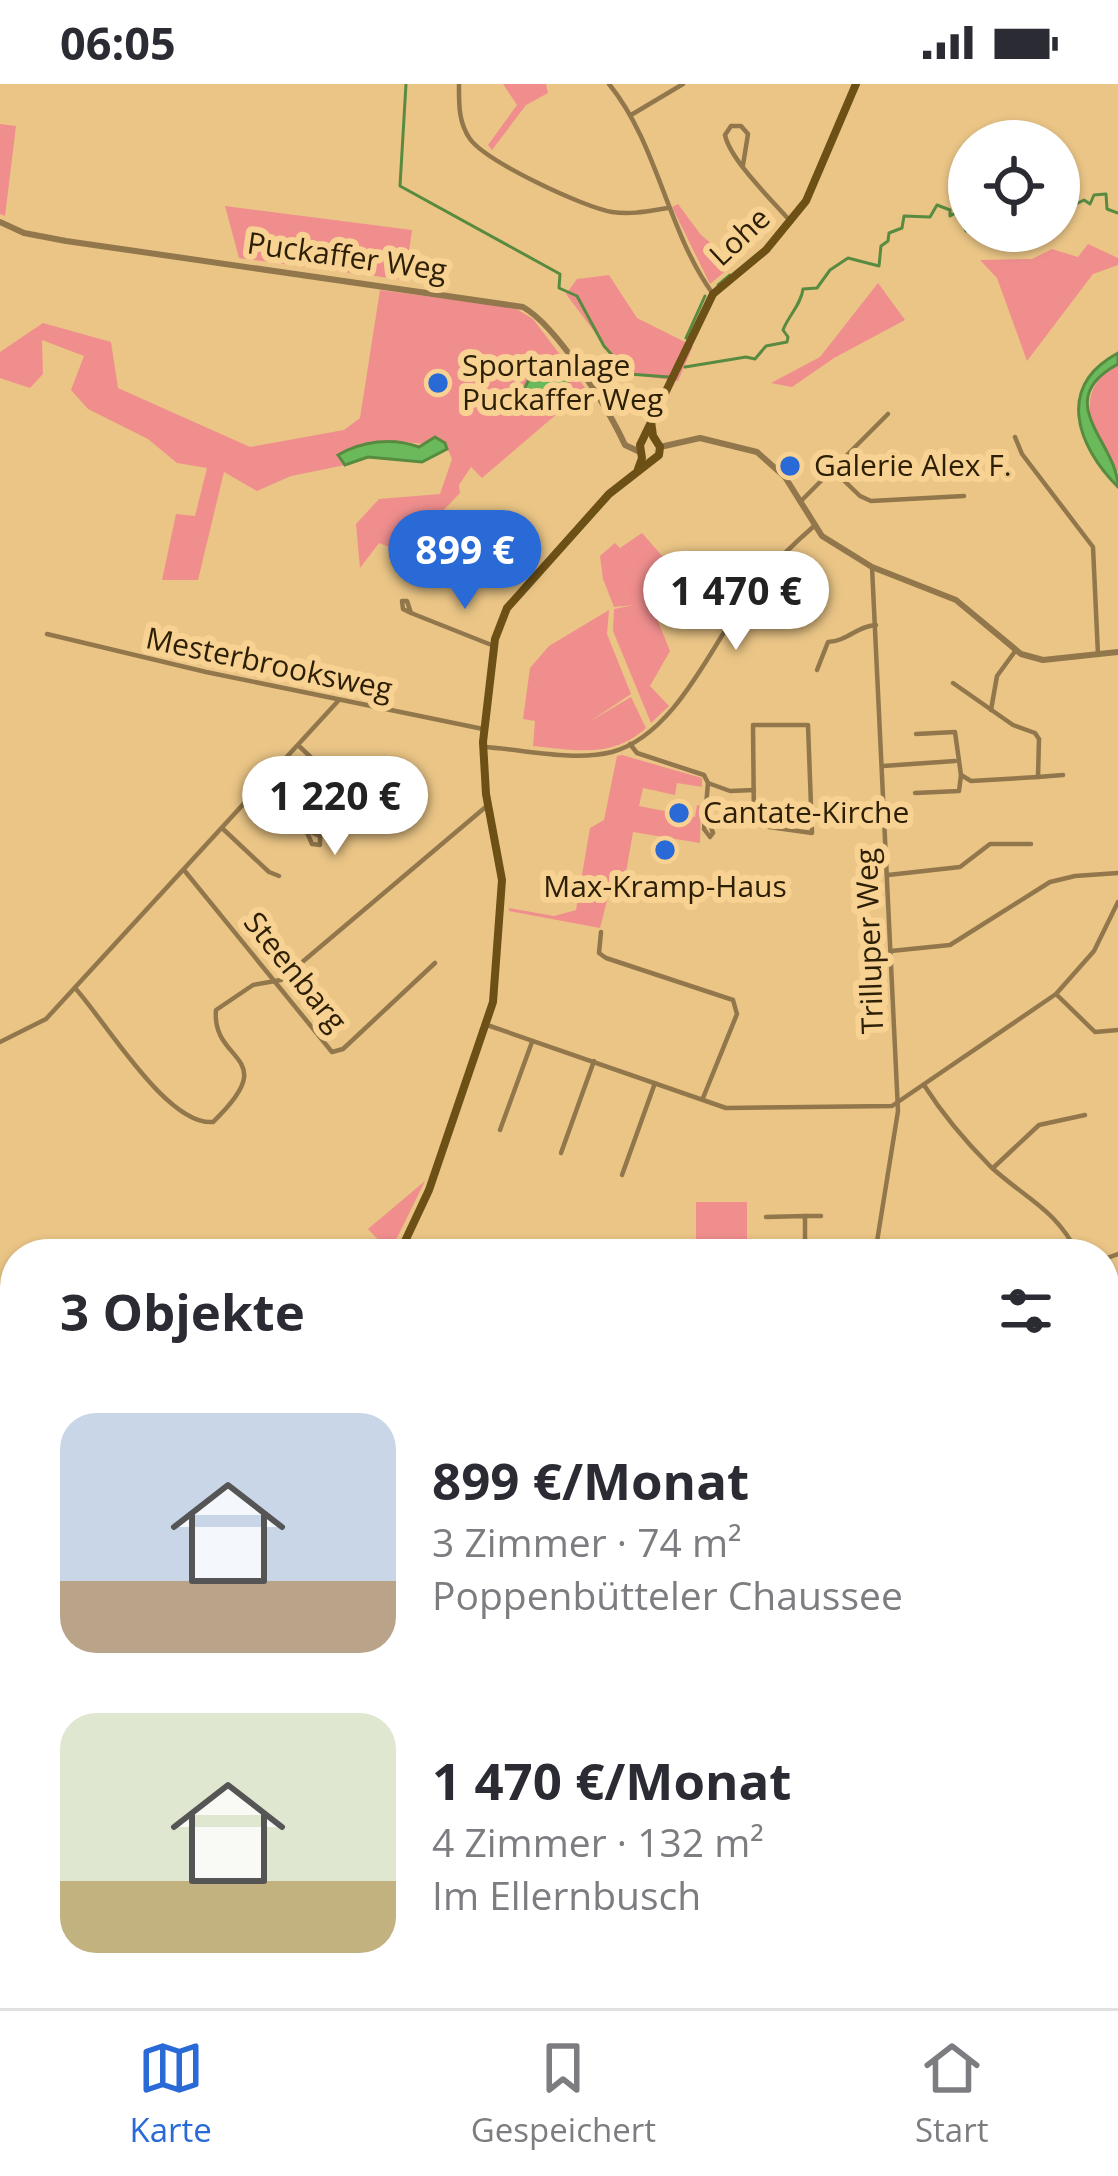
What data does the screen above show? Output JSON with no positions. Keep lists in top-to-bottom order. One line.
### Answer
{"streets":{"main road":["Lohe"],"street":["Puckaffer Weg","Mesterbrooksweg","Trilluper Weg","Steenbarg"]},"crossings":[["Lohe","Puckaffer Weg"]],"places":["Sportanlage Puckaffer Weg","Galerie Alex F.","Cantate-Kirche","Max-Kramp-Haus"],"page":{"status":"06:05","price":["899 €","1 470 €","1 220 €"],"heading":"3 Objekte","list":[{"name":"899 €/Monat","note":"3 Zimmer · 74 m² · Poppenbütteler Chaussee"},{"name":"1 470 €/Monat","note":"4 Zimmer · 132 m² · Im Ellernbusch"}],"tabs":["Karte","Gespeichert","Start"]}}
